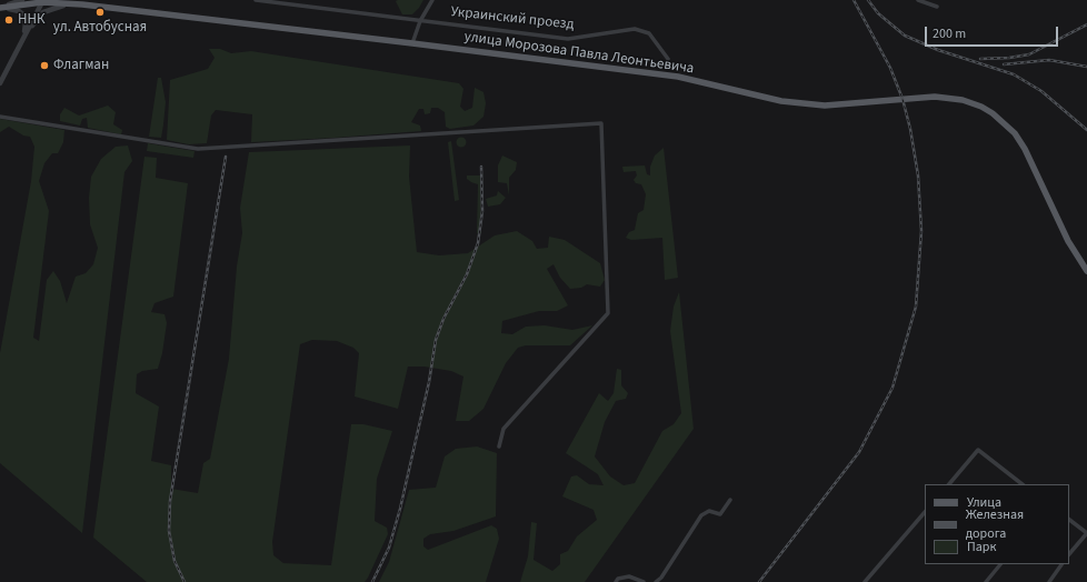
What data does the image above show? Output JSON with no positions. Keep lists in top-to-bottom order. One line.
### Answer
{"streets":{"main road":["улица Морозова Павла Леонтьевича"],"street":["Украинский проезд"]},"places":["ул. Автобусная","ННК","Флагман"],"legend":["Улица","Железная дорога","Парк"],"scale_bar":"200 m"}
